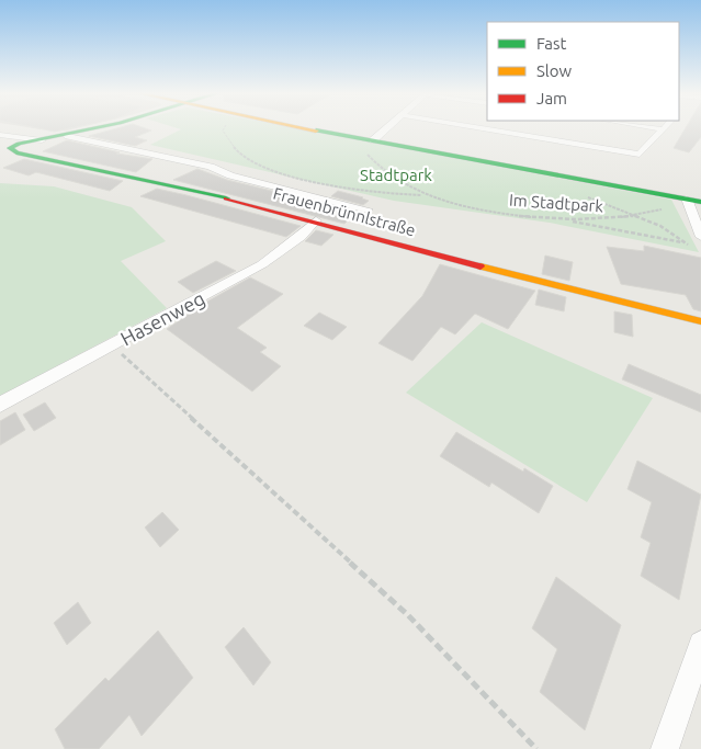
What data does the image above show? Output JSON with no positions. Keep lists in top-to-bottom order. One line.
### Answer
{"streets":{"street":["Frauenbrünnlstraße","Hasenweg"],"path":["Im Stadtpark"]},"crossings":[["Frauenbrünnlstraße","Hasenweg"]],"parks":["Stadtpark"],"legend":["Fast","Slow","Jam"]}
